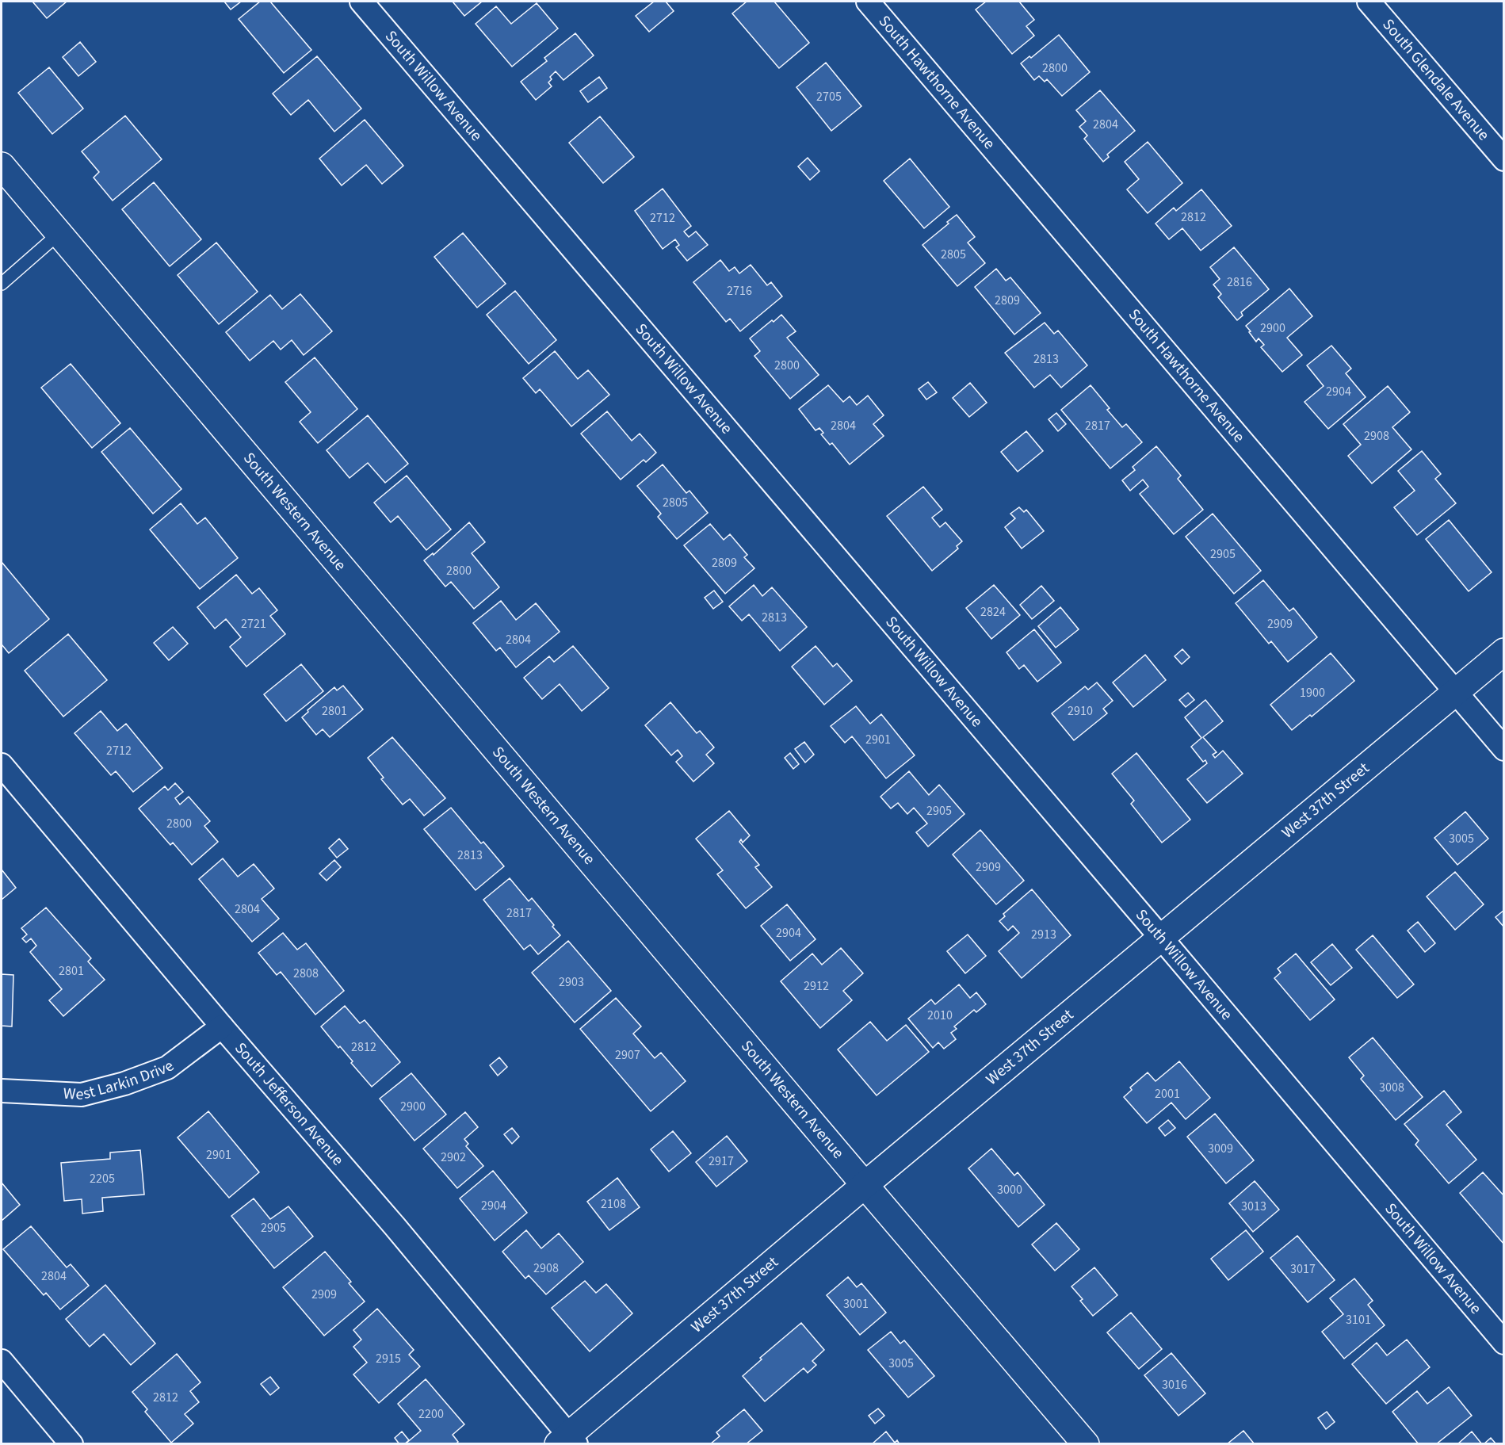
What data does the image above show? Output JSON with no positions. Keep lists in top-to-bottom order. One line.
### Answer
{"streets":{"street":["South Glendale Avenue","South Hawthorne Avenue","South Willow Avenue","South Western Avenue","West 37th Street","West Larkin Drive","South Jefferson Avenue"]},"crossings":[["South Hawthorne Avenue","West 37th Street"],["South Willow Avenue","West 37th Street"],["South Western Avenue","West 37th Street"],["West 37th Street","South Jefferson Avenue"],["West Larkin Drive","South Jefferson Avenue"]],"house_numbers":["2800","2705","2804","2812","2712","2805","2816","2716","2809","2900","2813","2800","2904","2804","2817","2908","2805","2905","2809","2800","2824","2813","2721","2909","2804","1900","2801","2910","2901","2712","2905","2800","3005","2813","2909","2804","2817","2904","2913","2801","2808","2903","2912","2010","2812","2907","3008","2001","2900","3009","2901","2902","2917","2205","3000","2108","2904","3013","2905","2908","3017","2804","2909","3001","3101","2915","3005","3016","2812","2200"]}
